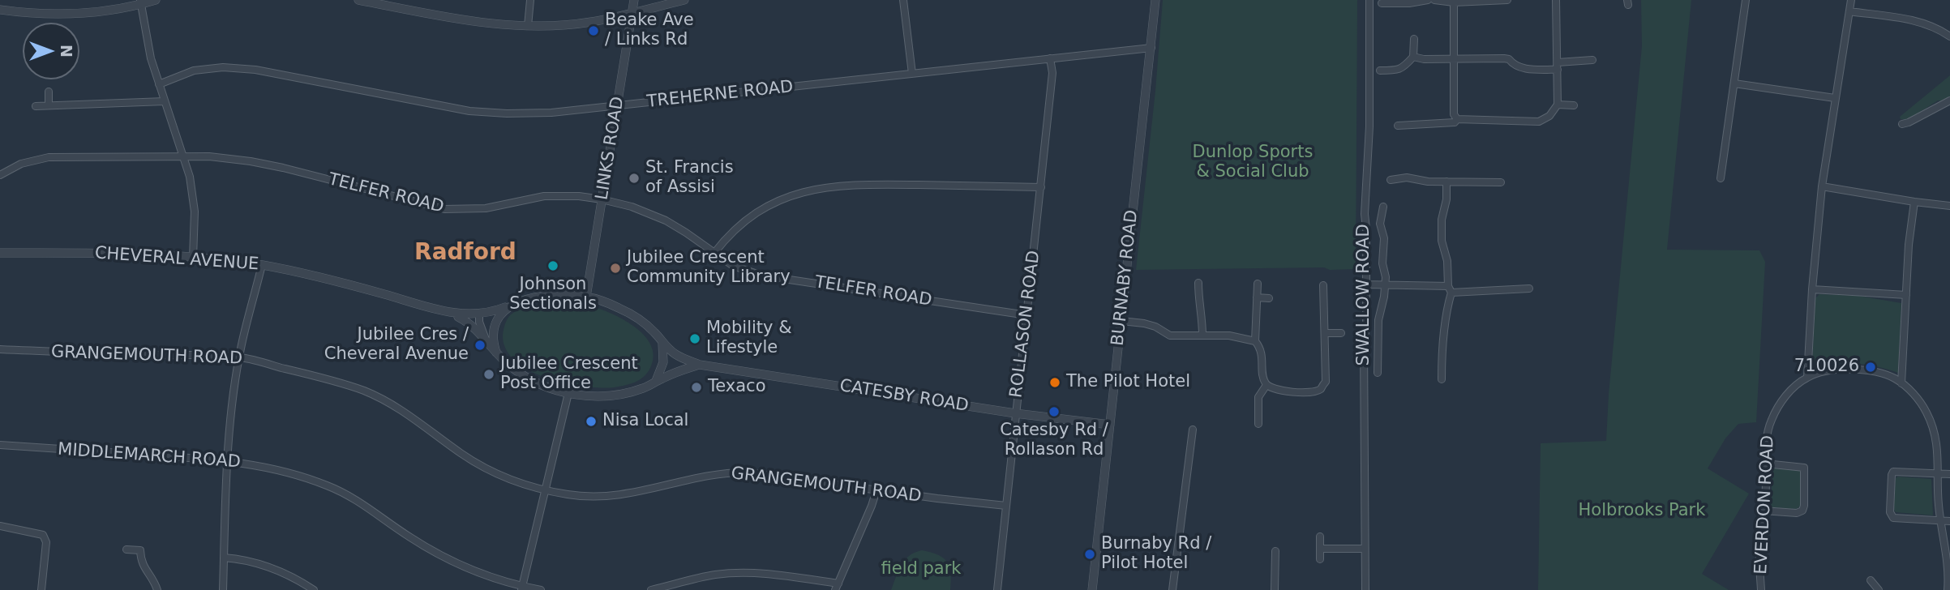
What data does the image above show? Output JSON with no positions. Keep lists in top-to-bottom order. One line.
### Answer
{"streets":{"street":["TREHERNE ROAD","LINKS ROAD","TELFER ROAD","CHEVERAL AVENUE","BURNABY ROAD","SWALLOW ROAD","ROLLASON ROAD","GRANGEMOUTH ROAD","CATESBY ROAD","MIDDLEMARCH ROAD","EVERDON ROAD"]},"crossings":[["TREHERNE ROAD","LINKS ROAD"],["TREHERNE ROAD","BURNABY ROAD"],["TREHERNE ROAD","ROLLASON ROAD"],["LINKS ROAD","TELFER ROAD"],["LINKS ROAD","CHEVERAL AVENUE"],["LINKS ROAD","CATESBY ROAD"],["TELFER ROAD","ROLLASON ROAD"],["CHEVERAL AVENUE","CATESBY ROAD"],["BURNABY ROAD","CATESBY ROAD"],["ROLLASON ROAD","GRANGEMOUTH ROAD"],["ROLLASON ROAD","CATESBY ROAD"]],"districts":["Radford"],"parks":["Dunlop Sports & Social Club","Holbrooks Park","field park"],"places":["Beake Ave / Links Rd","St. Francis of Assisi","Johnson Sectionals","Jubilee Crescent Community Library","Mobility & Lifestyle","Jubilee Cres / Cheveral Avenue","710026","Jubilee Crescent Post Office","The Pilot Hotel","Texaco","Catesby Rd / Rollason Rd","Nisa Local","Burnaby Rd / Pilot Hotel"],"north":"right"}
